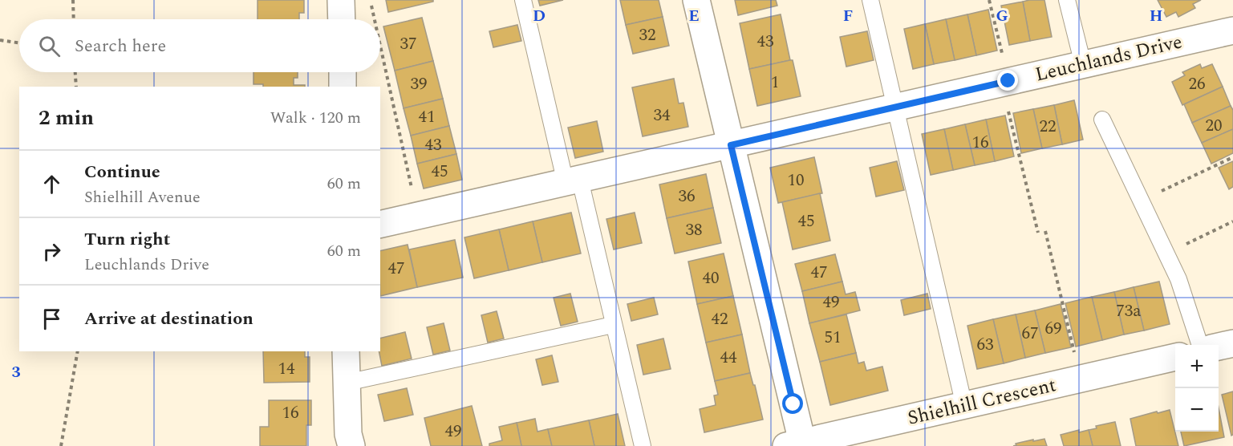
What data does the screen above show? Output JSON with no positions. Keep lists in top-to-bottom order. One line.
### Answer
{"streets":{"street":["Leuchlands Drive","Shielhill Crescent"]},"house_numbers":["32","43","37","1","39","26","34","41","20","22","16","43","45","10","36","45","38","47","47","40","49","73a","42","69","67","51","63","44","14","16","49"],"page":{"search":"Search here","heading":["2 min","Walk · 120 m"],"list":[["Continue","Shielhill Avenue","60 m"],["Turn right","Leuchlands Drive","60 m"],"Arrive at destination"],"map_buttons":["+","−"]},"grid":{"columns":["D","E","F","G","H"],"rows":["3"]}}
